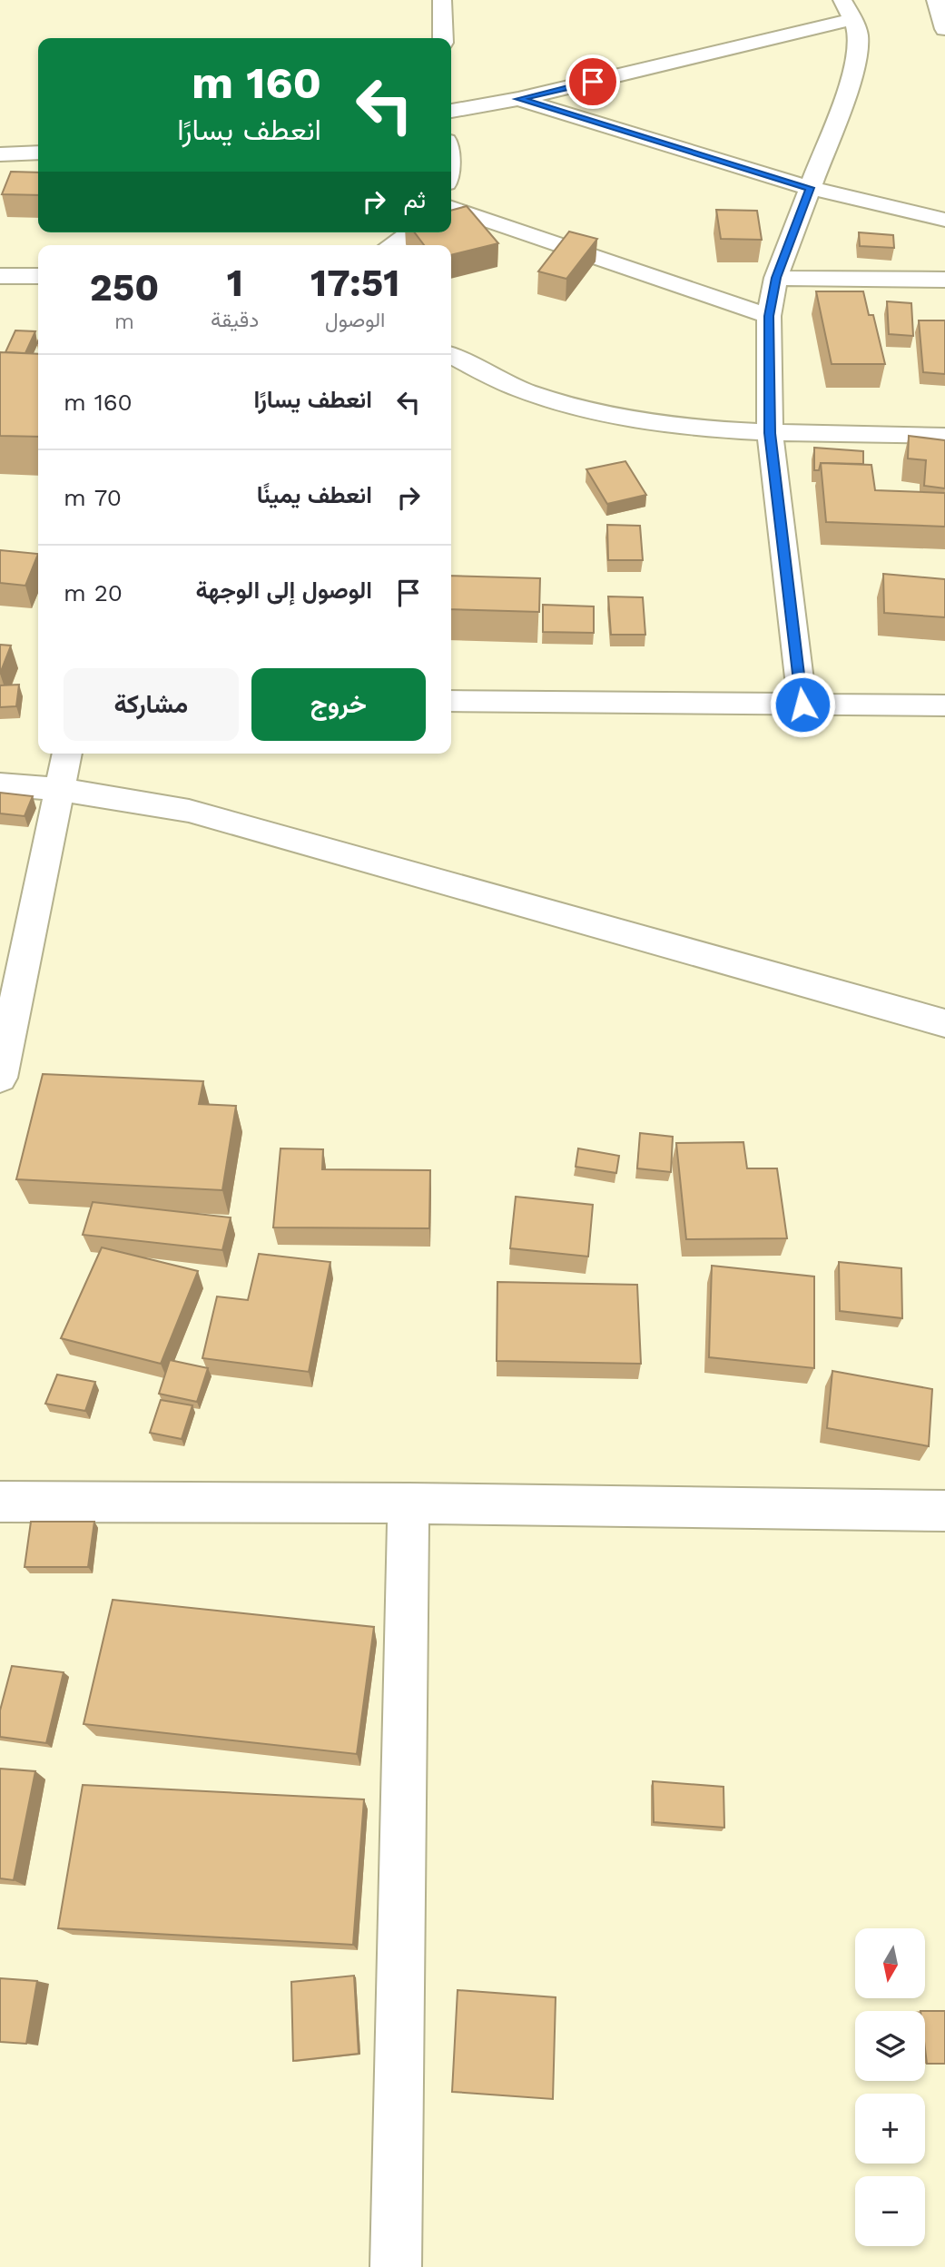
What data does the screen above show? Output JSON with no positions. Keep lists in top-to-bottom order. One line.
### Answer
{"north":"bottom","page":{"turn":["160 m","انعطف يسارًا"],"then":"ثم","eta":["17:51","الوصول","1","دقيقة","250","m"],"list":[{"name":"انعطف يسارًا","value":"160 m"},{"name":"انعطف يمينًا","value":"70 m"},{"name":"الوصول إلى الوجهة","value":"20 m"}],"buttons":["خروج","مشاركة"],"map_buttons":["+","−"]}}
